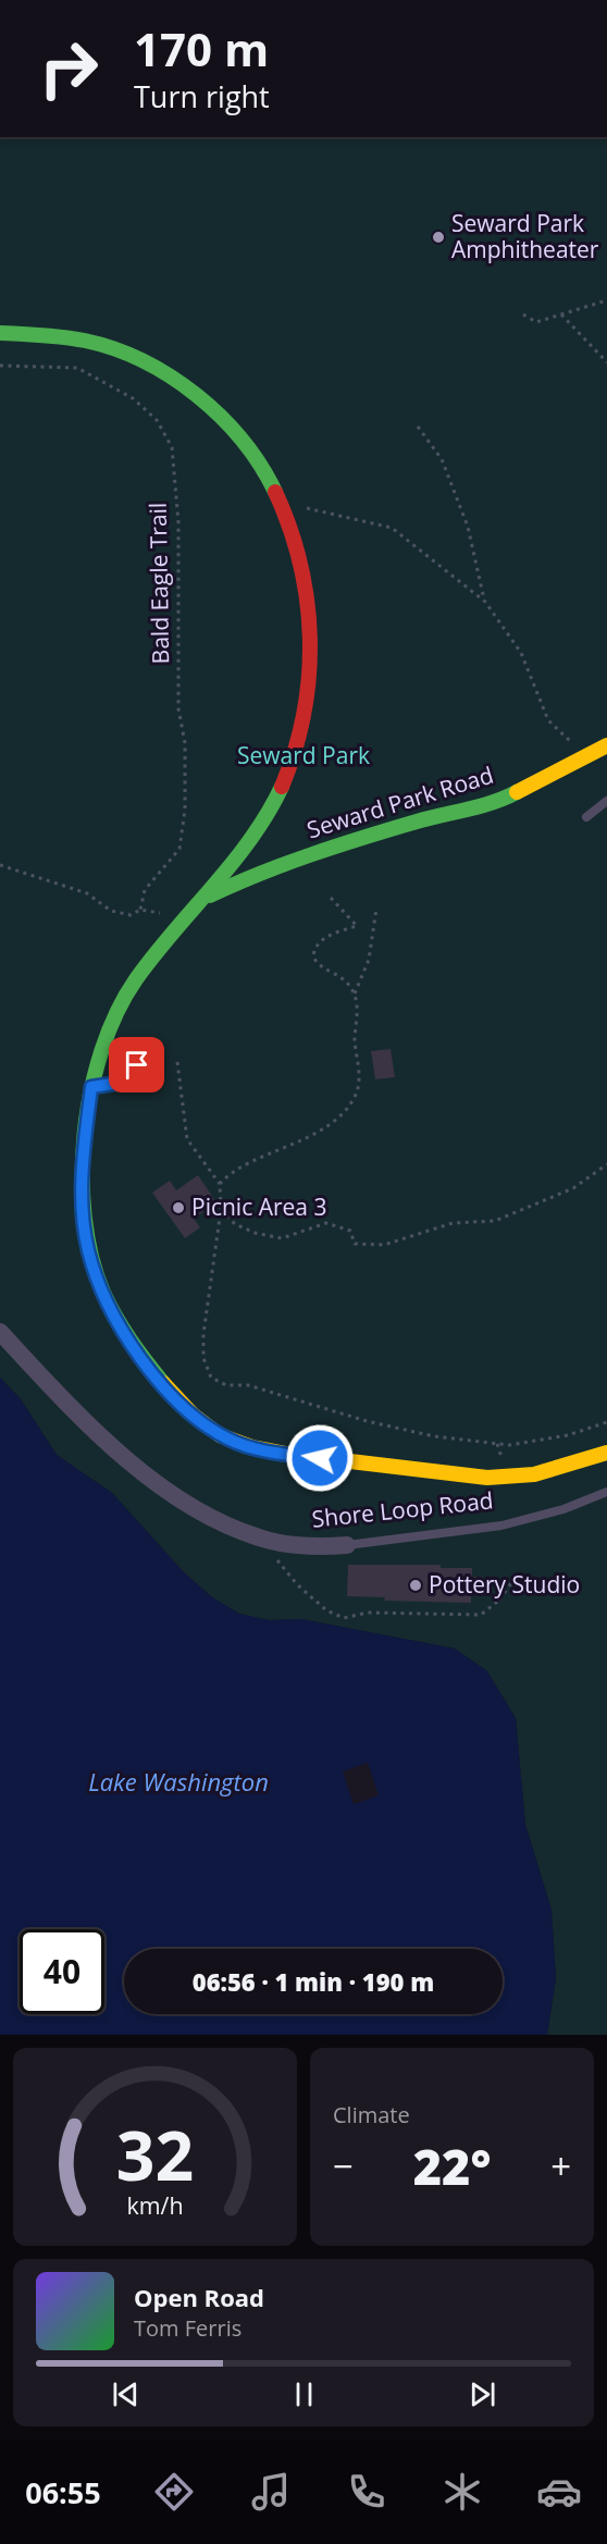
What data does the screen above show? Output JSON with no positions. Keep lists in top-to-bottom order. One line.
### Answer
{"streets":{"street":["Seward Park Road","Shore Loop Road"],"path":["Bald Eagle Trail"]},"water":["Lake Washington"],"parks":["Seward Park"],"places":["Seward Park Amphitheater","Picnic Area 3","Pottery Studio"],"page":{"turn":["170 m","Turn right"],"limit":"40","trip":"06:56 · 1 min · 190 m","tile":"Climate","heat":["−","22°","+"],"song":["Open Road","Tom Ferris"],"tabs":"06:55","gauge":["32","km/h"]}}
